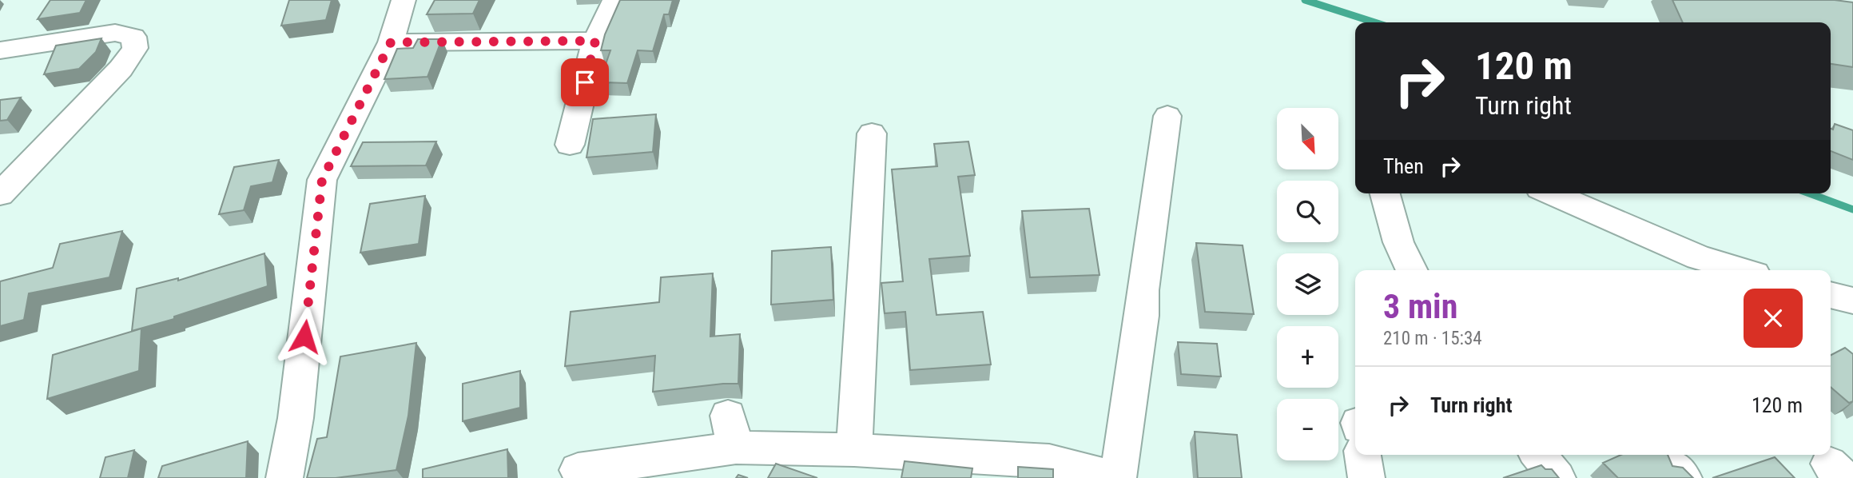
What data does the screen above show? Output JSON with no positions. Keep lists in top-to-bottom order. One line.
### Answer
{"north":"bottom right","page":{"turn":["120 m","Turn right"],"map_buttons":["+","−"],"then":"Then","heading":["3 min","210 m · 15:34"],"list":[{"name":"Turn right","value":"120 m"}]}}
